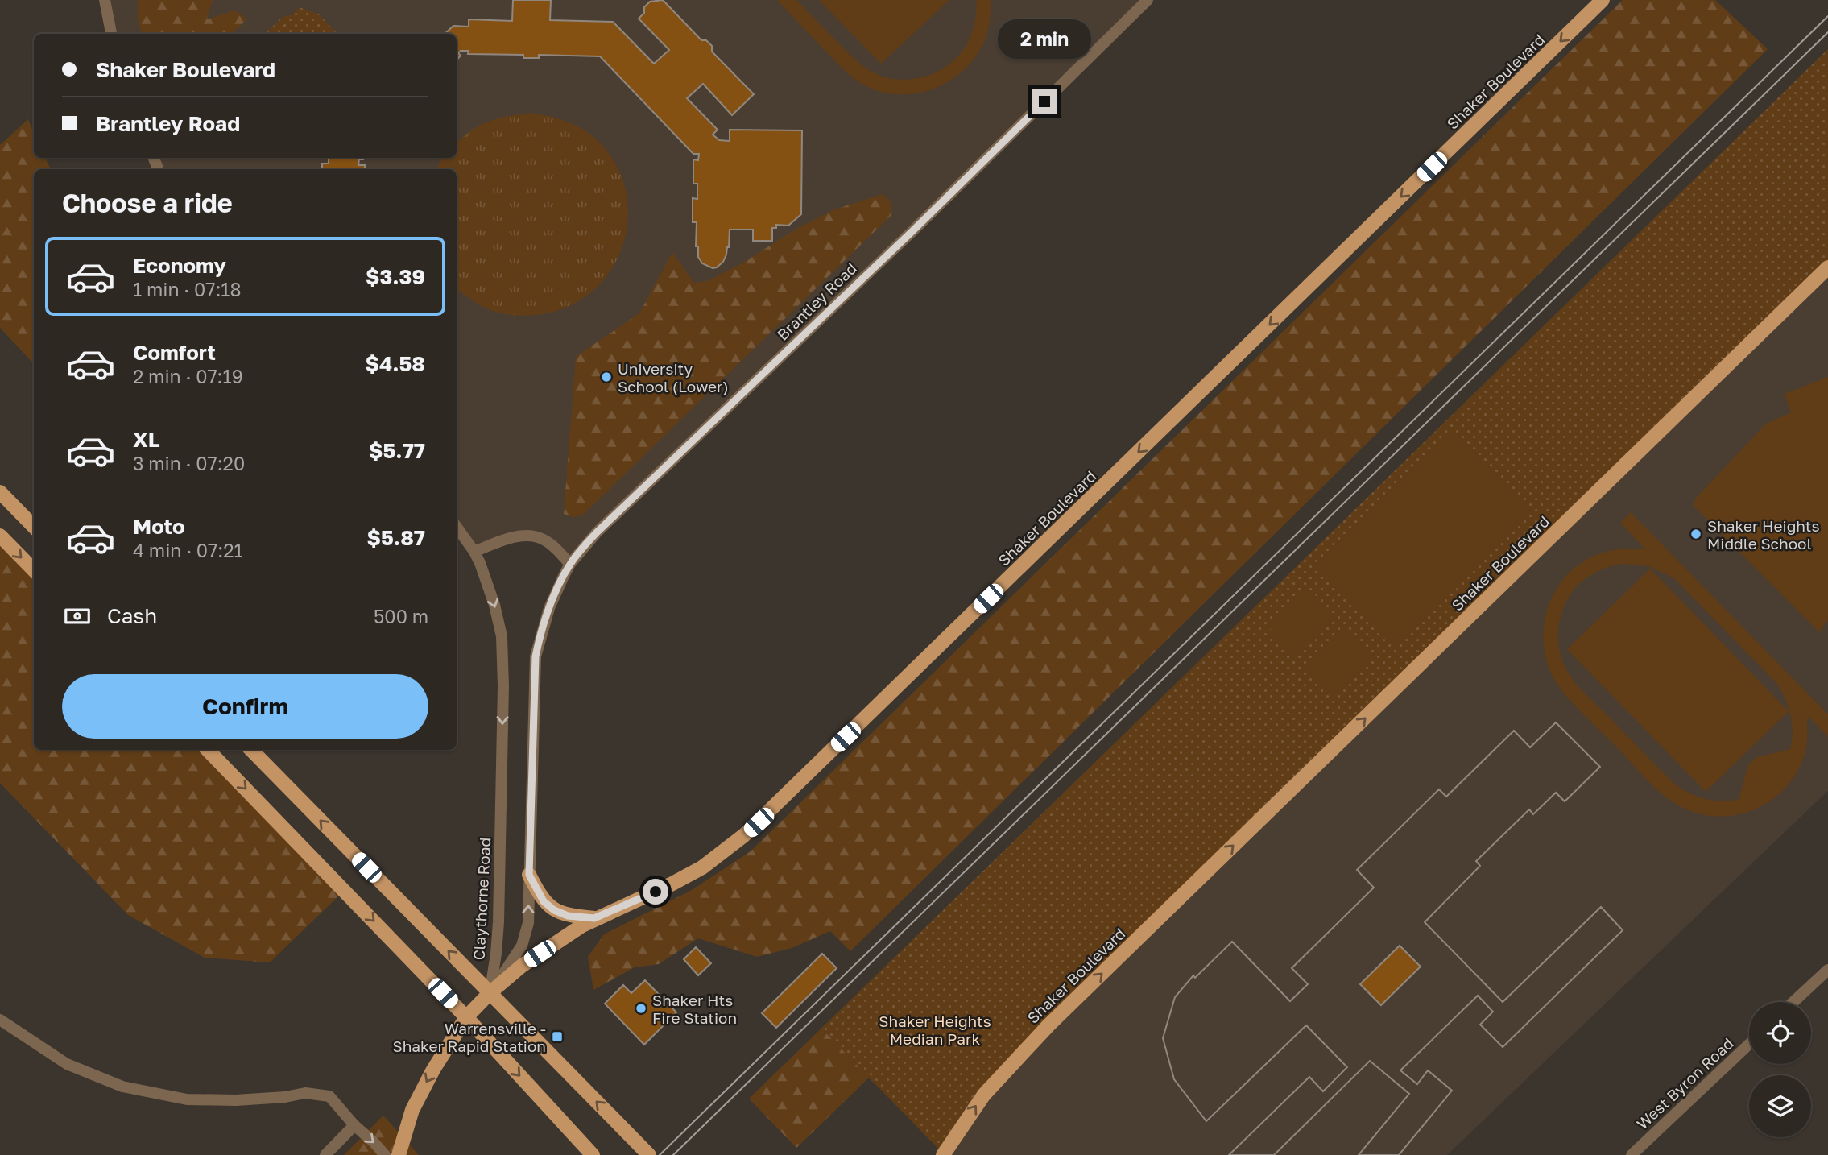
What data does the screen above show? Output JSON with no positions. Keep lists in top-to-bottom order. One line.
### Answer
{"streets":{"main road":["Shaker Boulevard"],"street":["Brantley Road","Claythorne Road","West Byron Road"]},"crossings":[["Shaker Boulevard","Claythorne Road"],["Brantley Road","Claythorne Road"]],"parks":["Shaker Heights Median Park"],"places":{"other":["University School (Lower)","Shaker Heights Middle School","Shaker Hts Fire Station"],"transit":["Warrensville - Shaker Rapid Station"]},"page":{"bubble":"2 min","banner":["Shaker Boulevard","Brantley Road"],"heading":"Choose a ride","list":[{"name":"Economy","note":"1 min · 07:18","value":"$3.39"},{"name":"Comfort","note":"2 min · 07:19","value":"$4.58"},{"name":"XL","note":"3 min · 07:20","value":"$5.77"},{"name":"Moto","note":"4 min · 07:21","value":"$5.87"}],"pay":["Cash","500 m"],"buttons":"Confirm"}}
